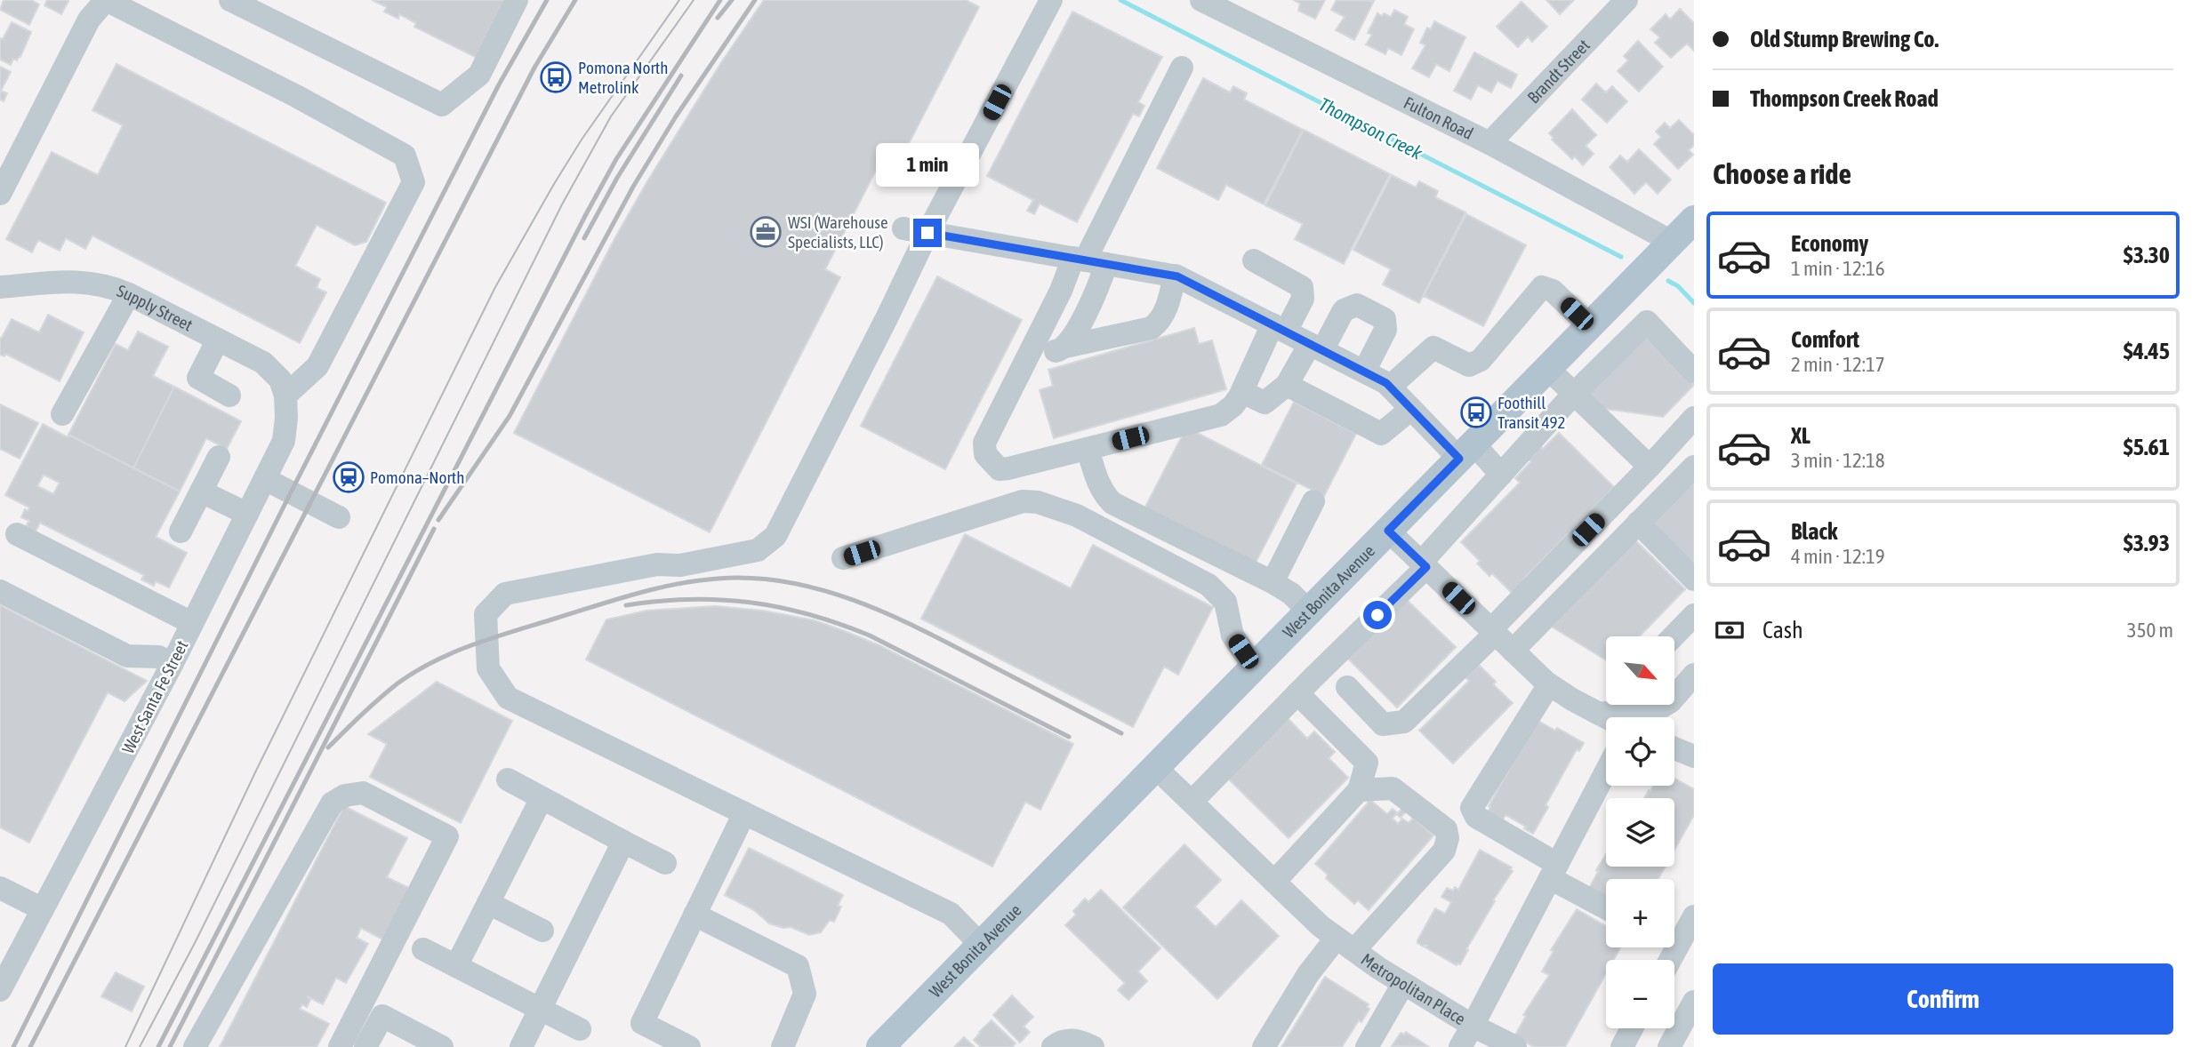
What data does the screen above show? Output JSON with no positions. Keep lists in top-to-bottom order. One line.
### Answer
{"streets":{"main road":["West Bonita Avenue"],"street":["Brandt Street","Fulton Road","Supply Street","West Santa Fe Street","Metropolitan Place"]},"crossings":[["Brandt Street","Fulton Road"],["Fulton Road","West Bonita Avenue"],["Supply Street","West Santa Fe Street"],["West Bonita Avenue","Metropolitan Place"]],"water":["Thompson Creek"],"places":{"bus stop":["Pomona North Metrolink","Foothill Transit 492"],"office":["WSI (Warehouse Specialists, LLC)"],"station":["Pomona–North"]},"north":"bottom right","page":{"banner":["Old Stump Brewing Co.","Thompson Creek Road"],"heading":"Choose a ride","bubble":"1 min","list":[{"name":"Economy","note":"1 min · 12:16","value":"$3.30"},{"name":"Comfort","note":"2 min · 12:17","value":"$4.45"},{"name":"XL","note":"3 min · 12:18","value":"$5.61"},{"name":"Black","note":"4 min · 12:19","value":"$3.93"}],"pay":["Cash","350 m"],"map_buttons":["+","−"],"buttons":"Confirm"}}
